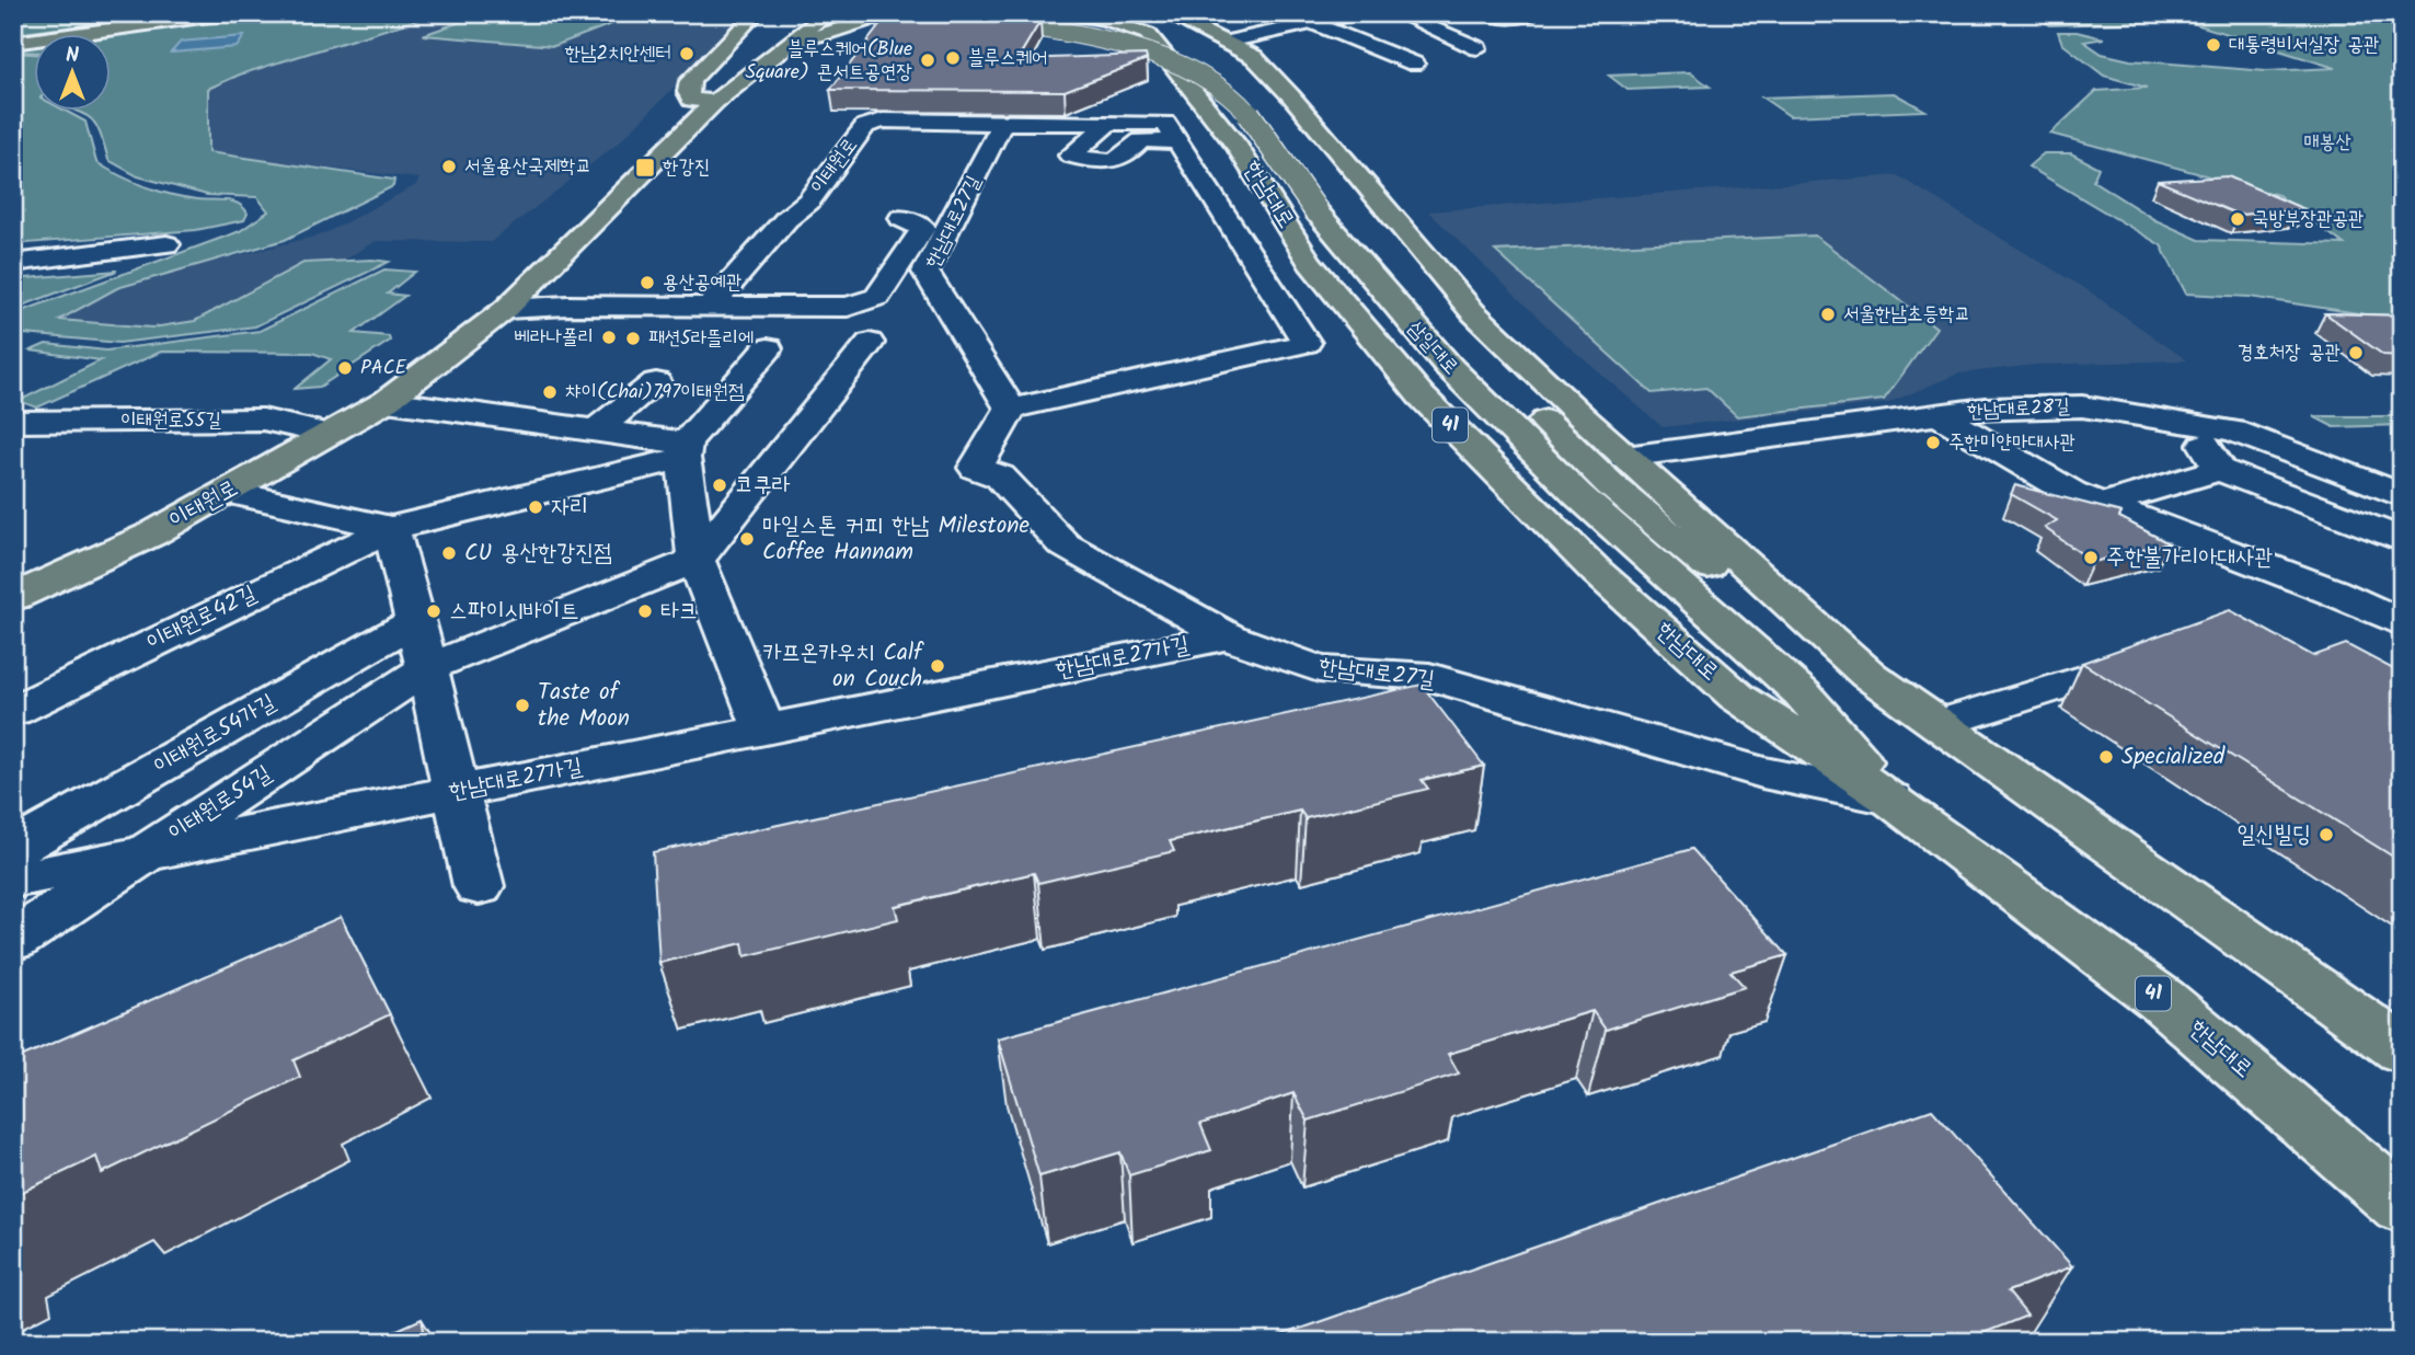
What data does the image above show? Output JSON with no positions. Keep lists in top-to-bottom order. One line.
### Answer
{"streets":{"main road":["이태원로","한남대로","삼일대로","41"],"street":["한남대로27길","한남대로28길","이태원로55길","이태원로42길","한남대로27가길","이태원로54가길","이태원로54길"]},"crossings":[["이태원로","한남대로27길"],["이태원로","이태원로55길"],["한남대로","한남대로27길"],["한남대로","삼일대로"],["한남대로27길","삼일대로"],["한남대로27길","한남대로27가길"],["한남대로27가길","이태원로54길"]],"parks":["매봉산"],"places":{"other":["대통령비서실장 공관","한남2치안센터","블루스퀘어","블루스퀘어(Blue Square) 콘서트공연장","서울용산국제학교","국방부장관공관","용산공예관","서울한남초등학교","베라나폴리","패션5라뜰리에","경호처장 공관","PACE","챠이(Chai)797이태원점","주한미얀마대사관","코쿠라","자리","마일스톤 커피 한남 Milestone Coffee Hannam","CU 용산한강진점","주한불가리아대사관","스파이시바이트","타크","카프온카우치 Calf on Couch","Taste of the Moon","Specialized","일신빌딩"],"transit":["한강진"]},"north":"top"}
